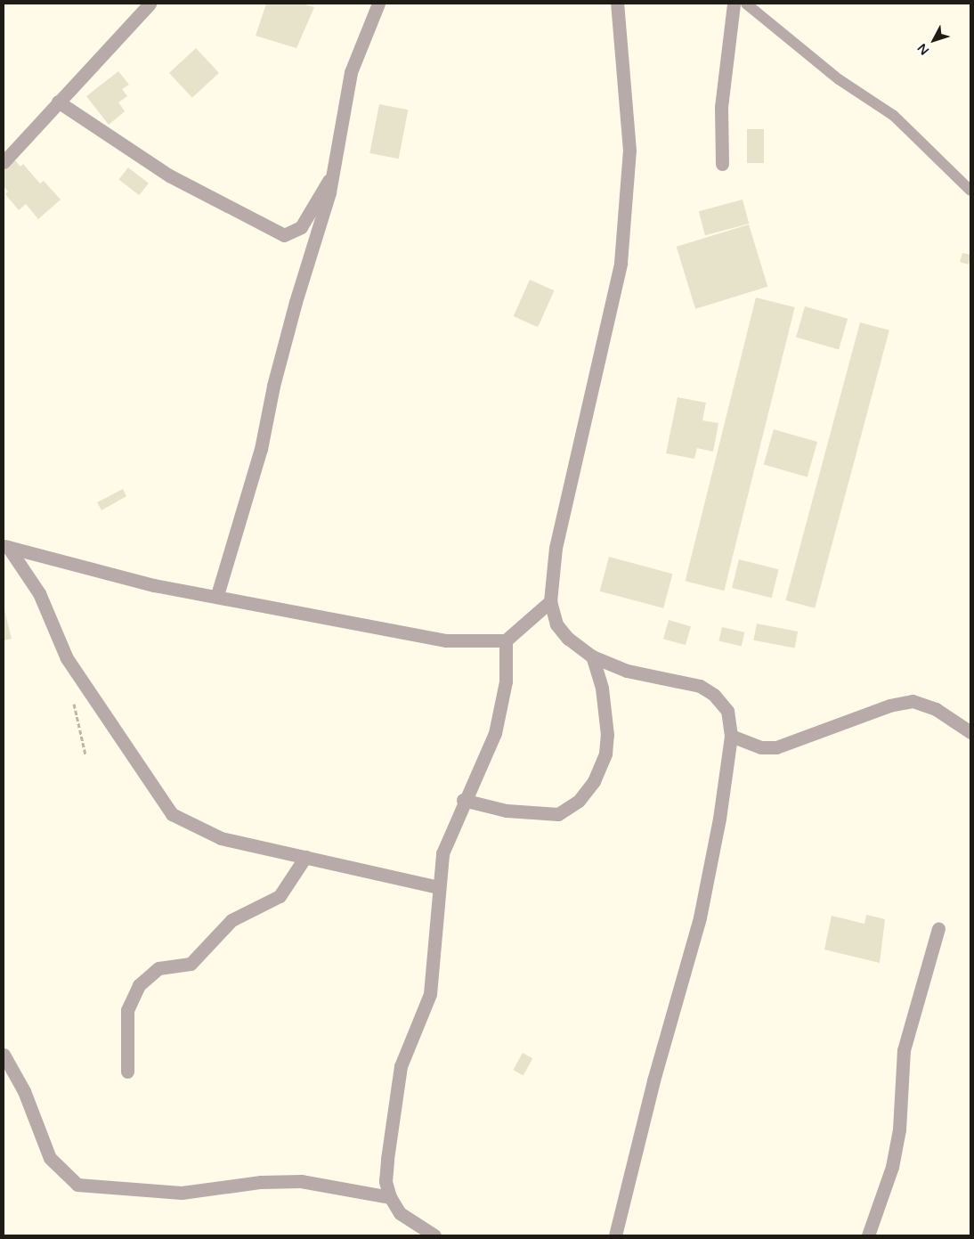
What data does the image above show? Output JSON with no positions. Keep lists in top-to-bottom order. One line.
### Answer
{"north":"bottom left"}
